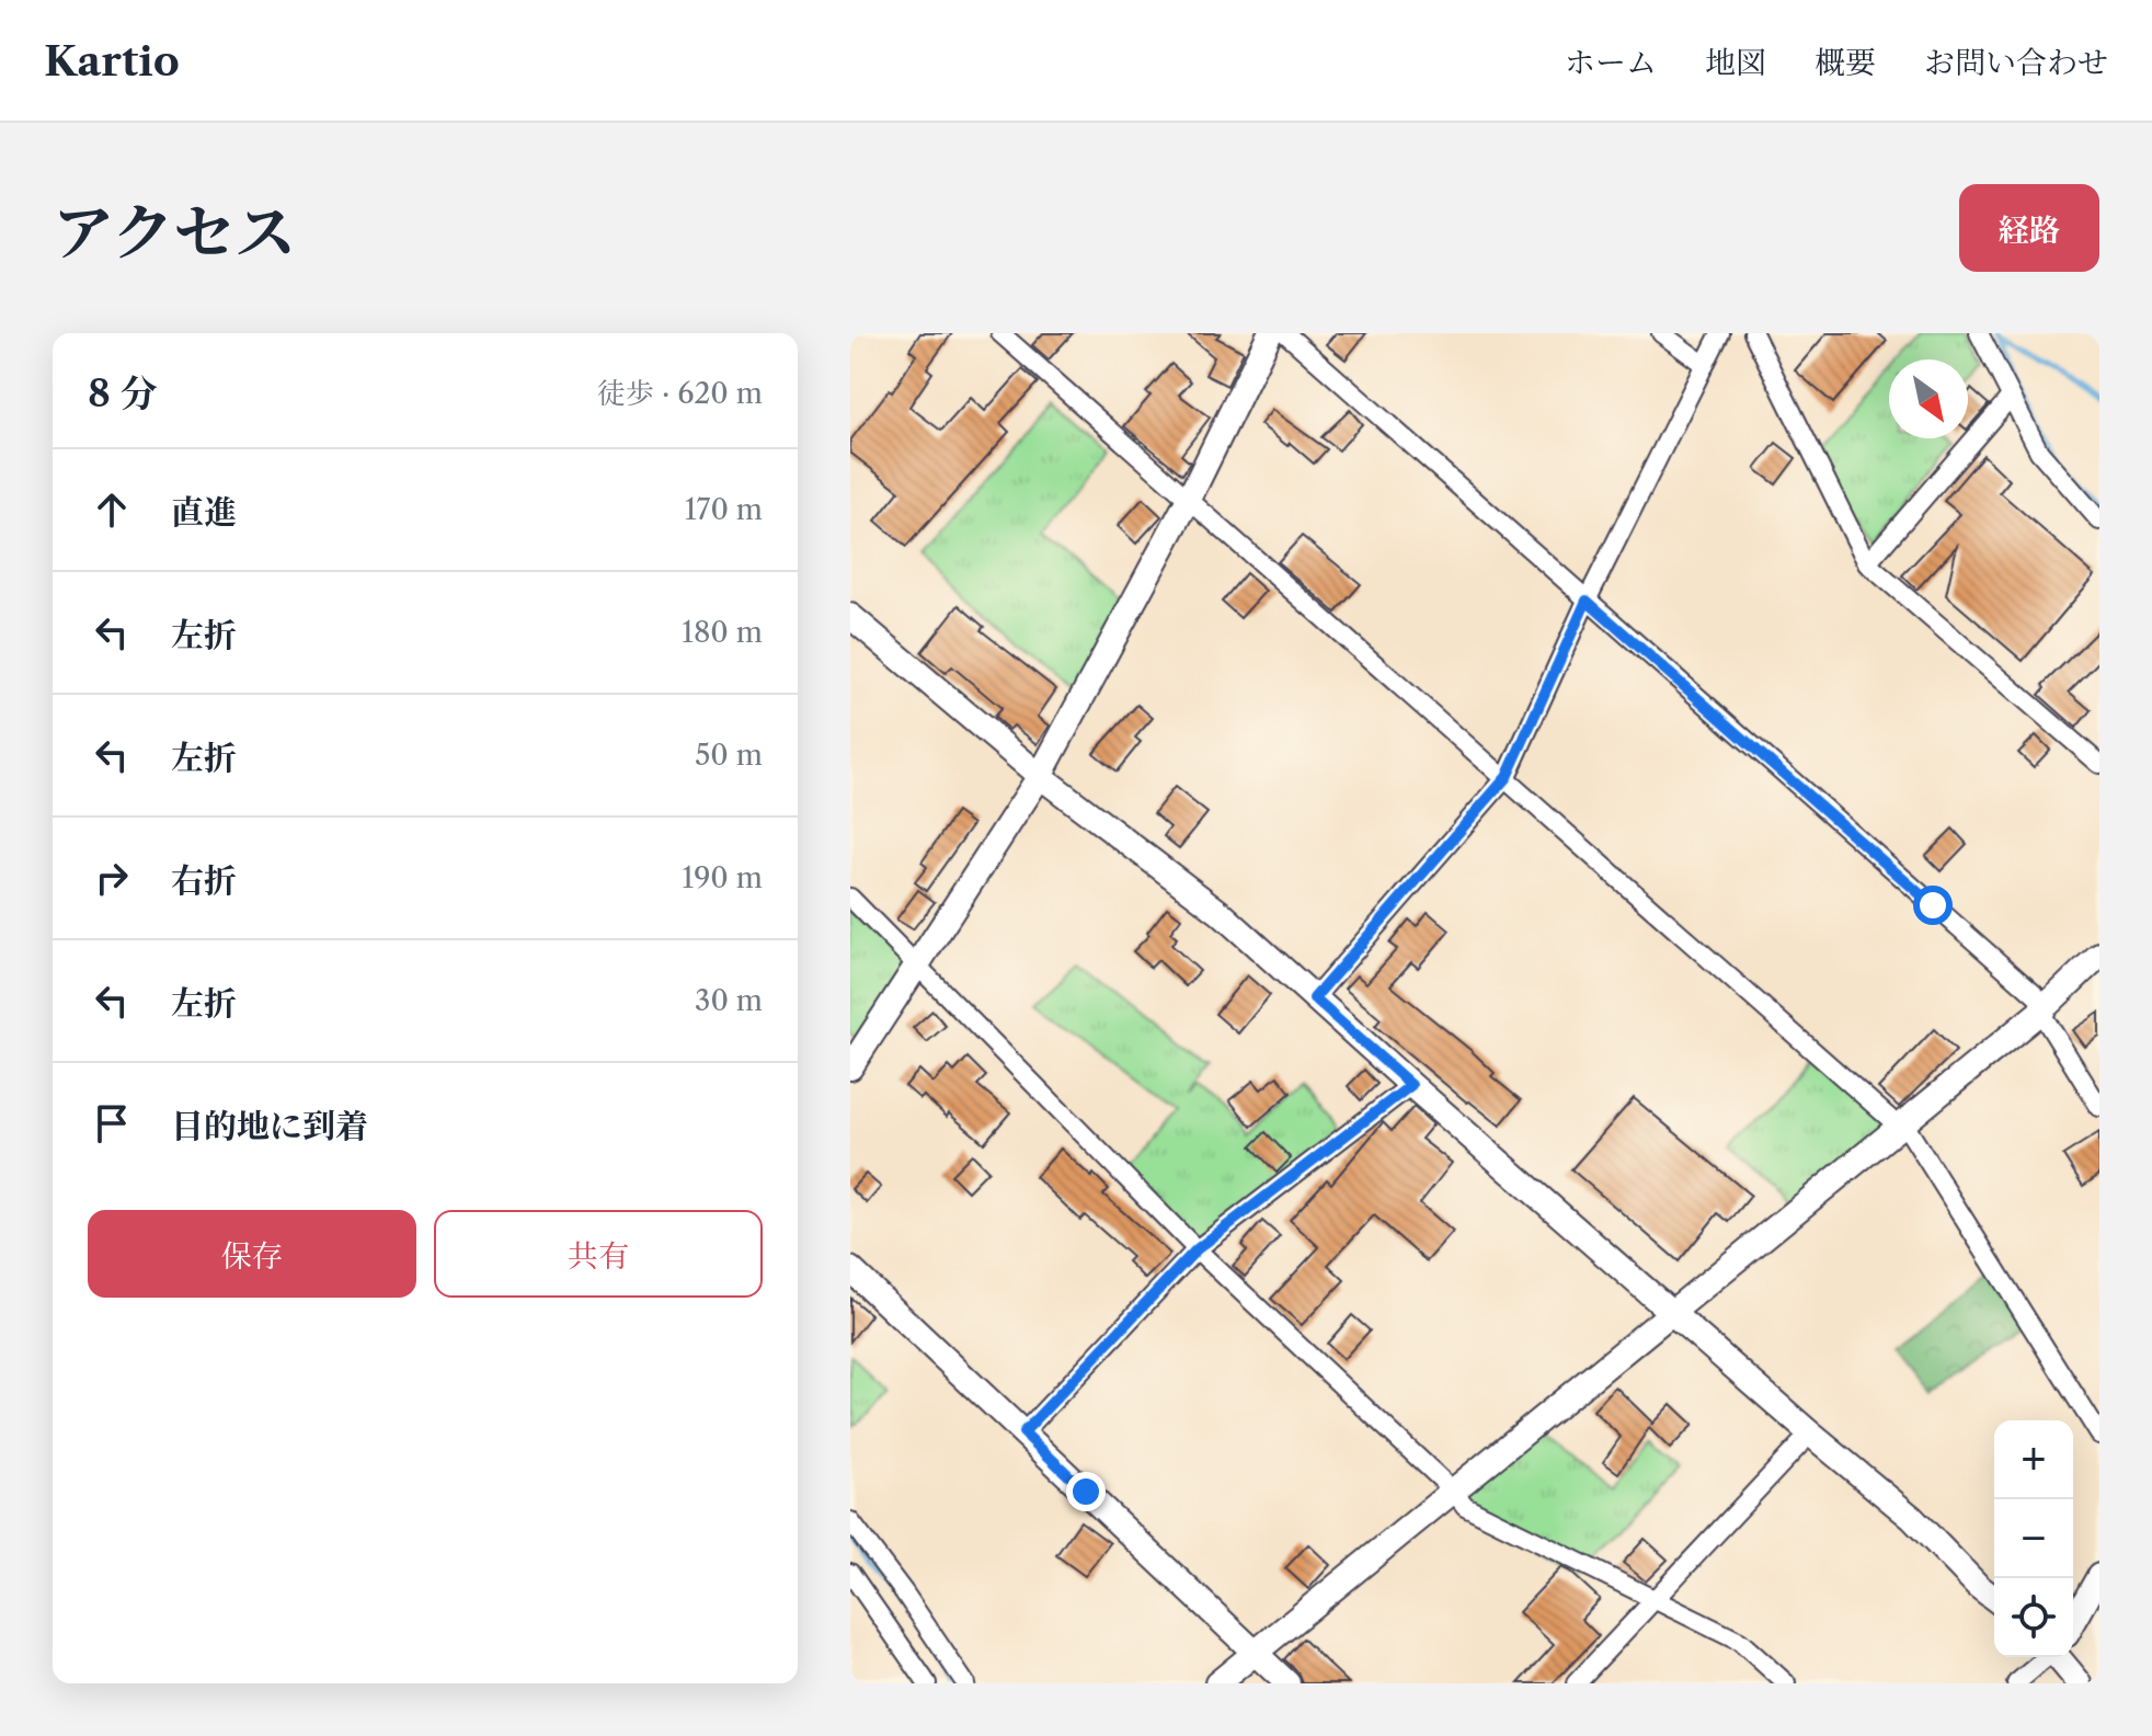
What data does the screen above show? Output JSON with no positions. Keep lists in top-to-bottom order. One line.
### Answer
{"north":"bottom right","page":{"header":"Kartio","nav":["ホーム","地図","概要","お問い合わせ"],"title":"アクセス","buttons":["経路",["保存","共有"]],"heading":["8 分","徒歩 · 620 m"],"list":[["直進","170 m"],["左折","180 m"],["左折","50 m"],["右折","190 m"],["左折","30 m"],"目的地に到着"],"map_buttons":["+","−"]}}
